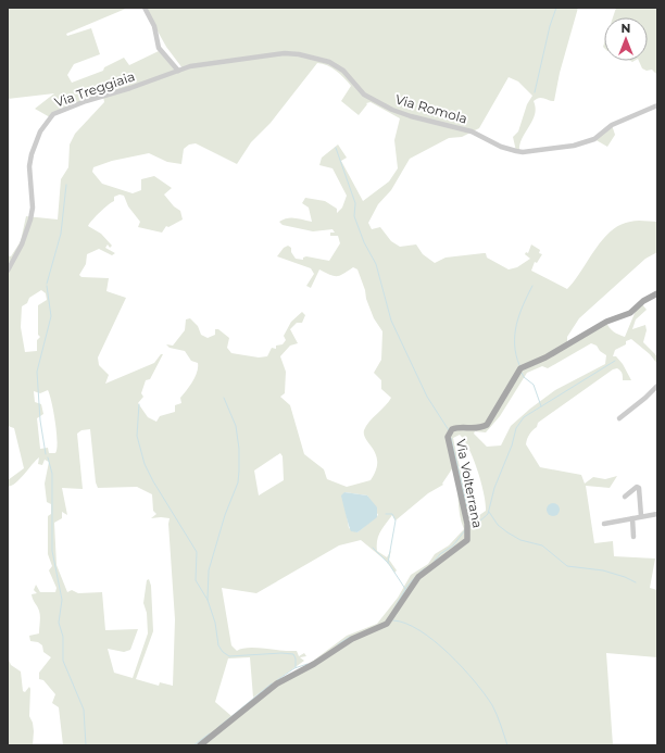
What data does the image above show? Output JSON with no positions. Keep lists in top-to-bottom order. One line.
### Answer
{"streets":{"main road":["Via Volterrana"],"street":["Via Treggiaia","Via Romola"]},"crossings":[["Via Treggiaia","Via Romola"]],"north":"top"}
